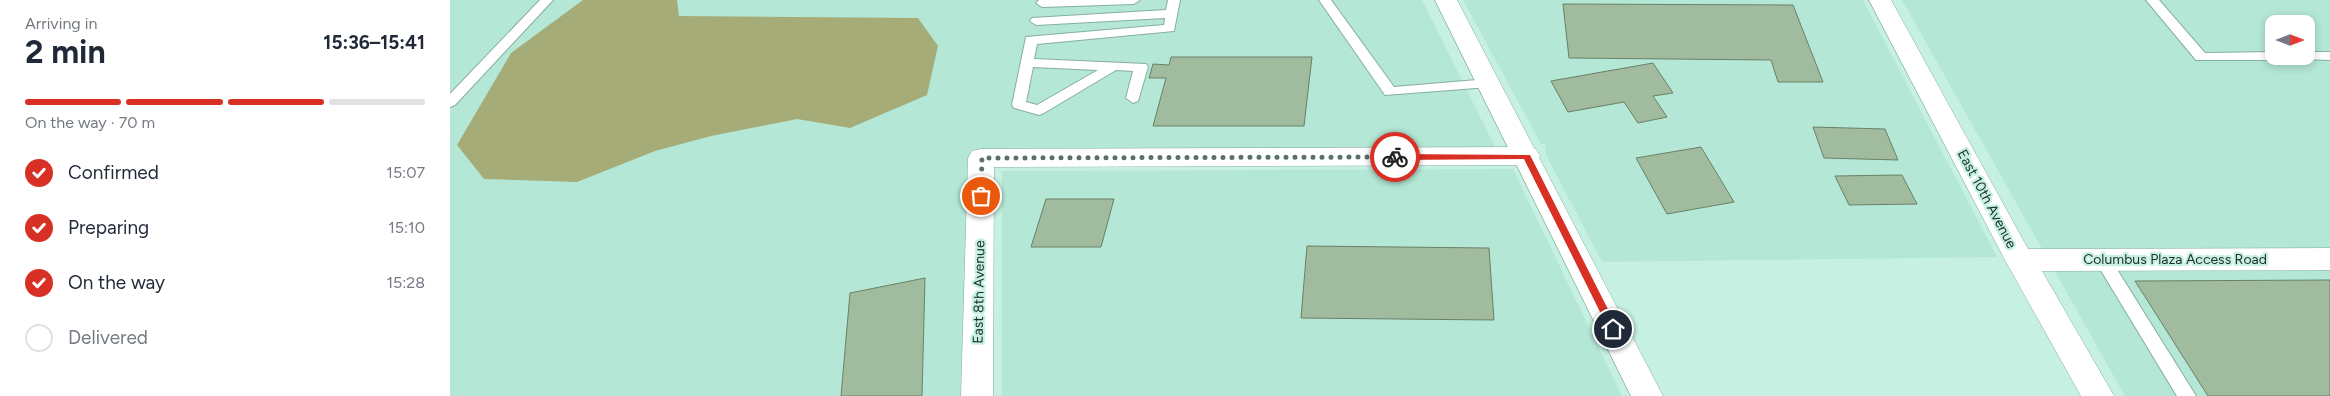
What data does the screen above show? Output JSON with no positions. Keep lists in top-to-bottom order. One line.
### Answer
{"streets":{"street":["East 10th Avenue","Columbus Plaza Access Road","East 8th Avenue"]},"crossings":[["East 10th Avenue","Columbus Plaza Access Road"]],"north":"right","page":{"heading":["2 min","Arriving in","15:36–15:41"],"bar":"On the way · 70 m","list":[["Confirmed","15:07"],["Preparing","15:10"],["On the way","15:28"],"Delivered"]}}
